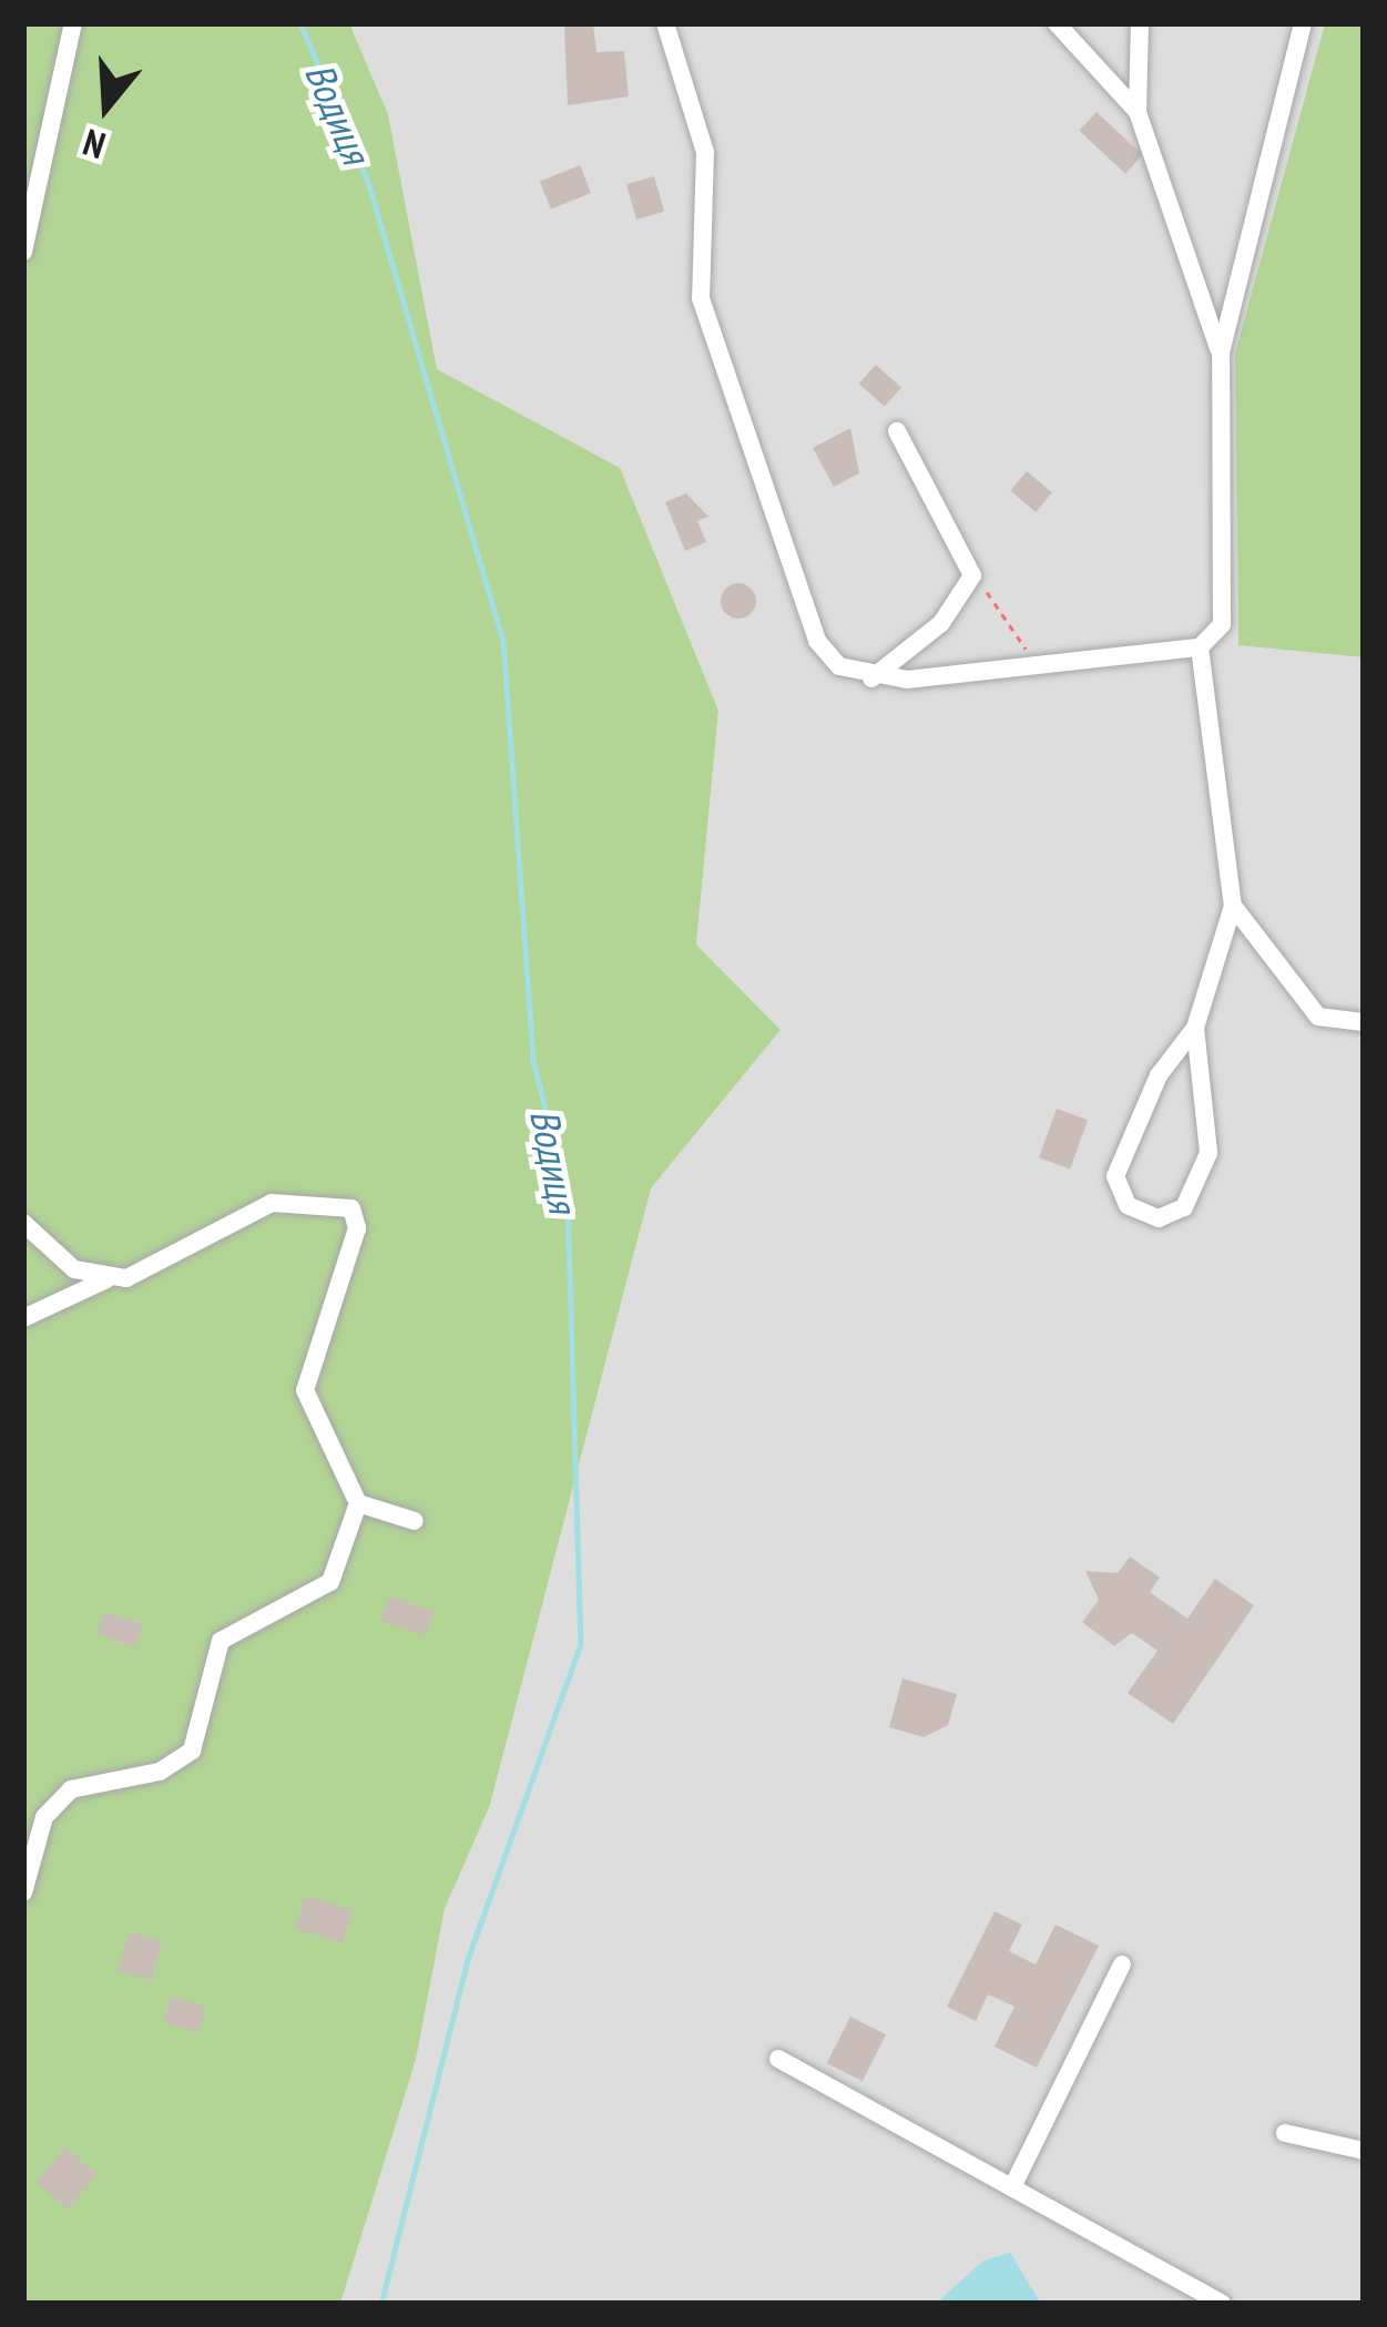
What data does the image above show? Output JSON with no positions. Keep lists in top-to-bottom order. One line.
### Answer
{"water":["Водиця"],"north":"bottom"}
